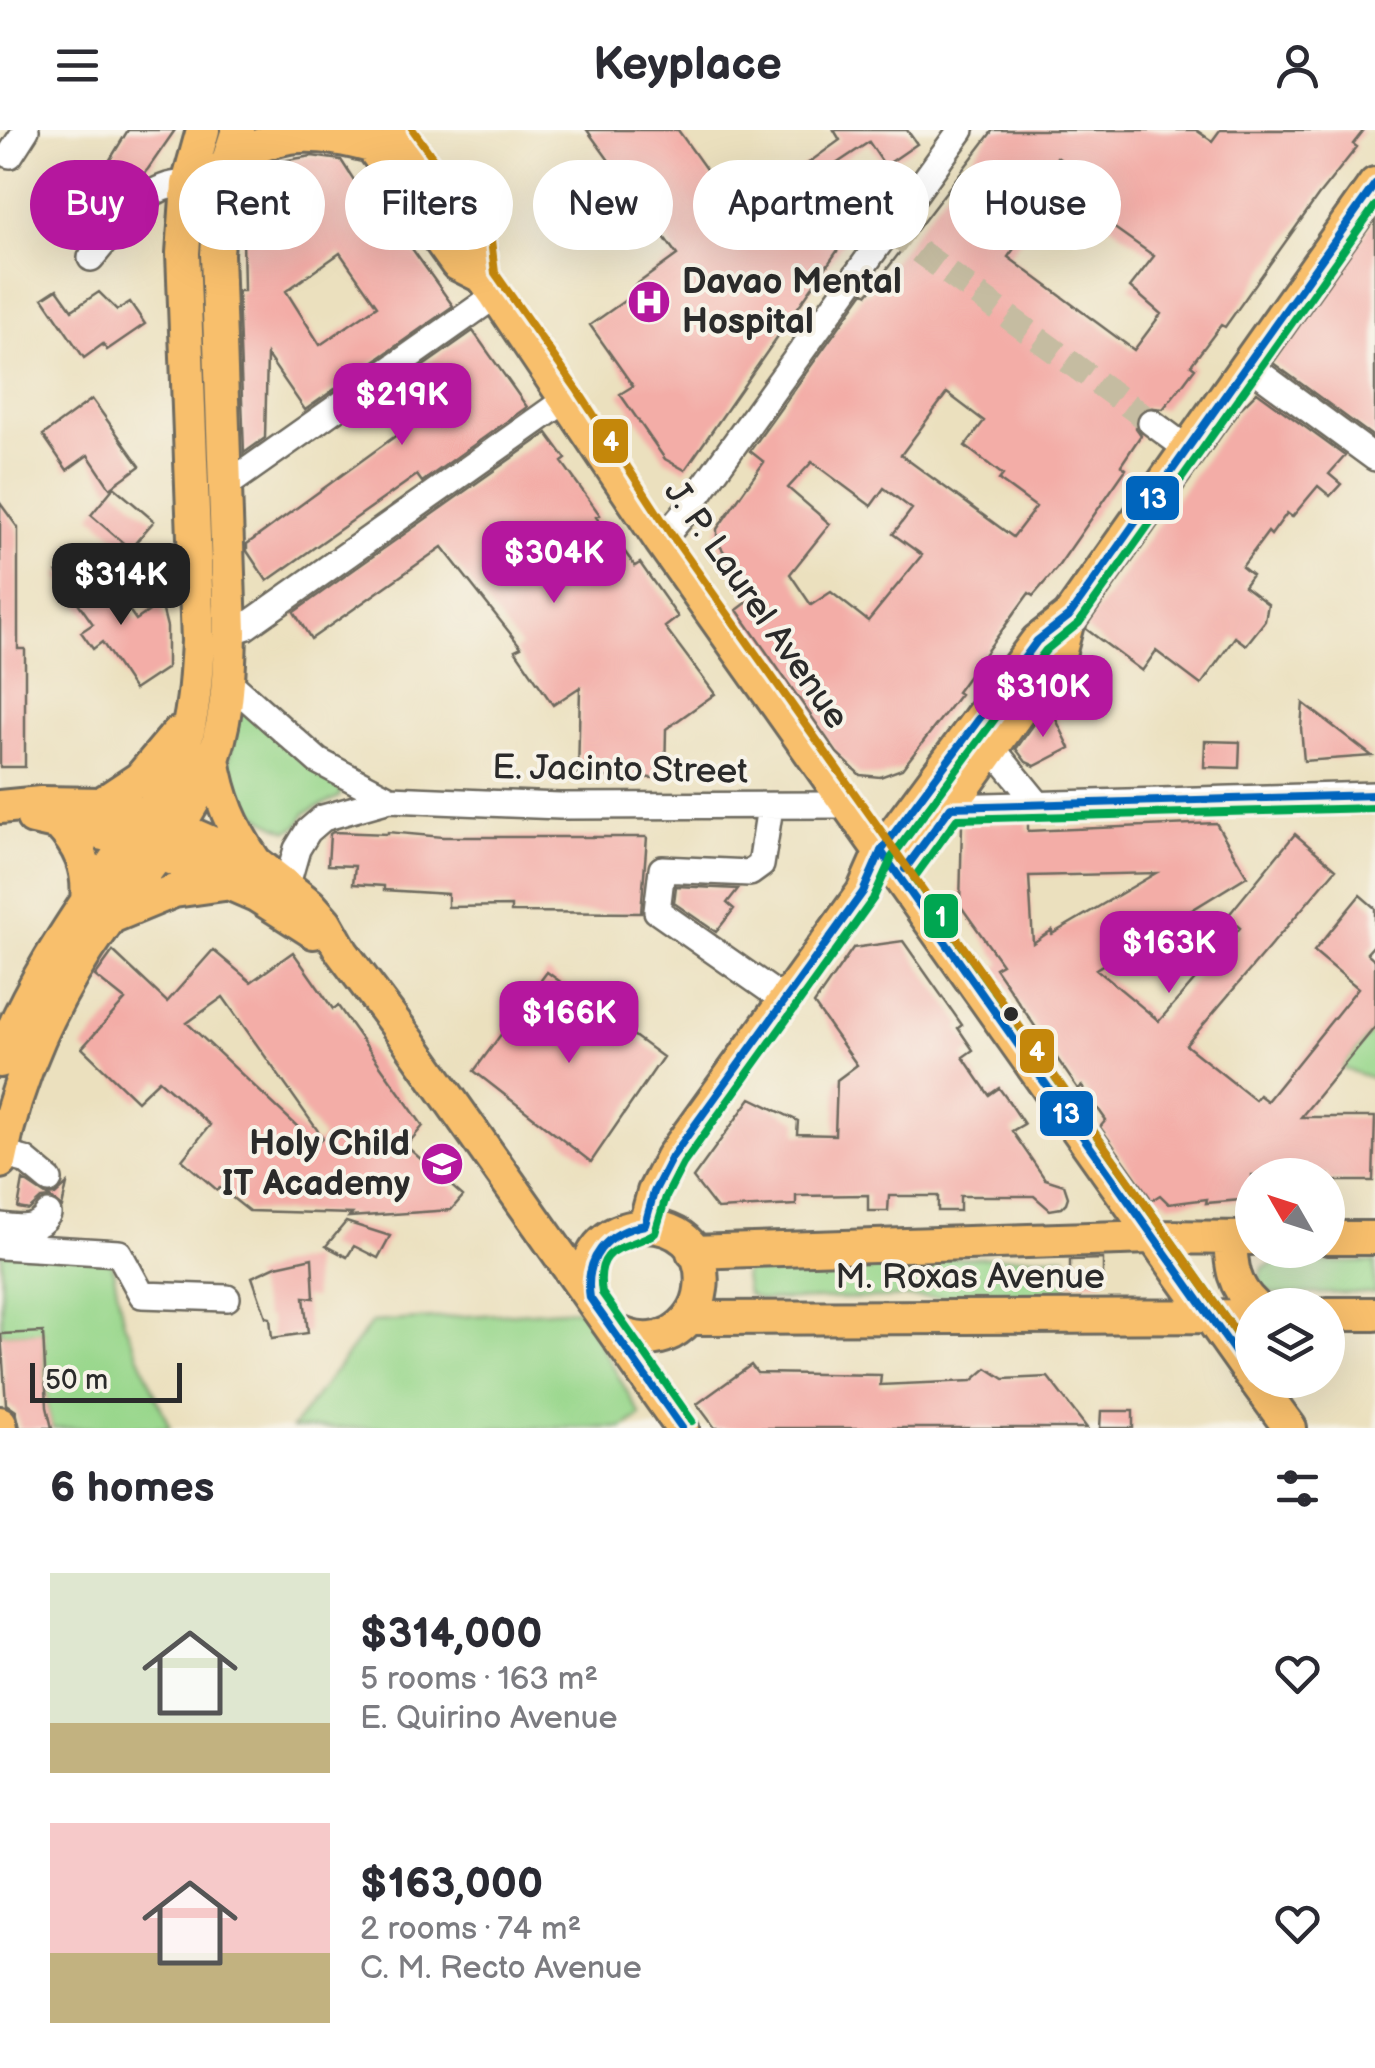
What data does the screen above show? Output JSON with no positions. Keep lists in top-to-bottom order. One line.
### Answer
{"streets":{"main road":["J. P. Laurel Avenue","M. Roxas Avenue"],"street":["E. Jacinto Street"]},"crossings":[["J. P. Laurel Avenue","E. Jacinto Street"],["J. P. Laurel Avenue","M. Roxas Avenue"]],"places":{"hospital":["Davao Mental Hospital"],"school or university":["Holy Child IT Academy"]},"lines":["transit line 4","transit line 13","transit line 1"],"scale_bar":"50 m","north":"top left","page":{"header":"Keyplace","chip":["Buy","Rent","Filters","New","Apartment","House"],"price":["$219K","$304K","$314K","$310K","$163K","$166K"],"scale":"50 m","heading":"6 homes","list":[{"name":"$314,000","note":"5 rooms · 163 m² · E. Quirino Avenue"},{"name":"$163,000","note":"2 rooms · 74 m² · C. M. Recto Avenue"}]}}
